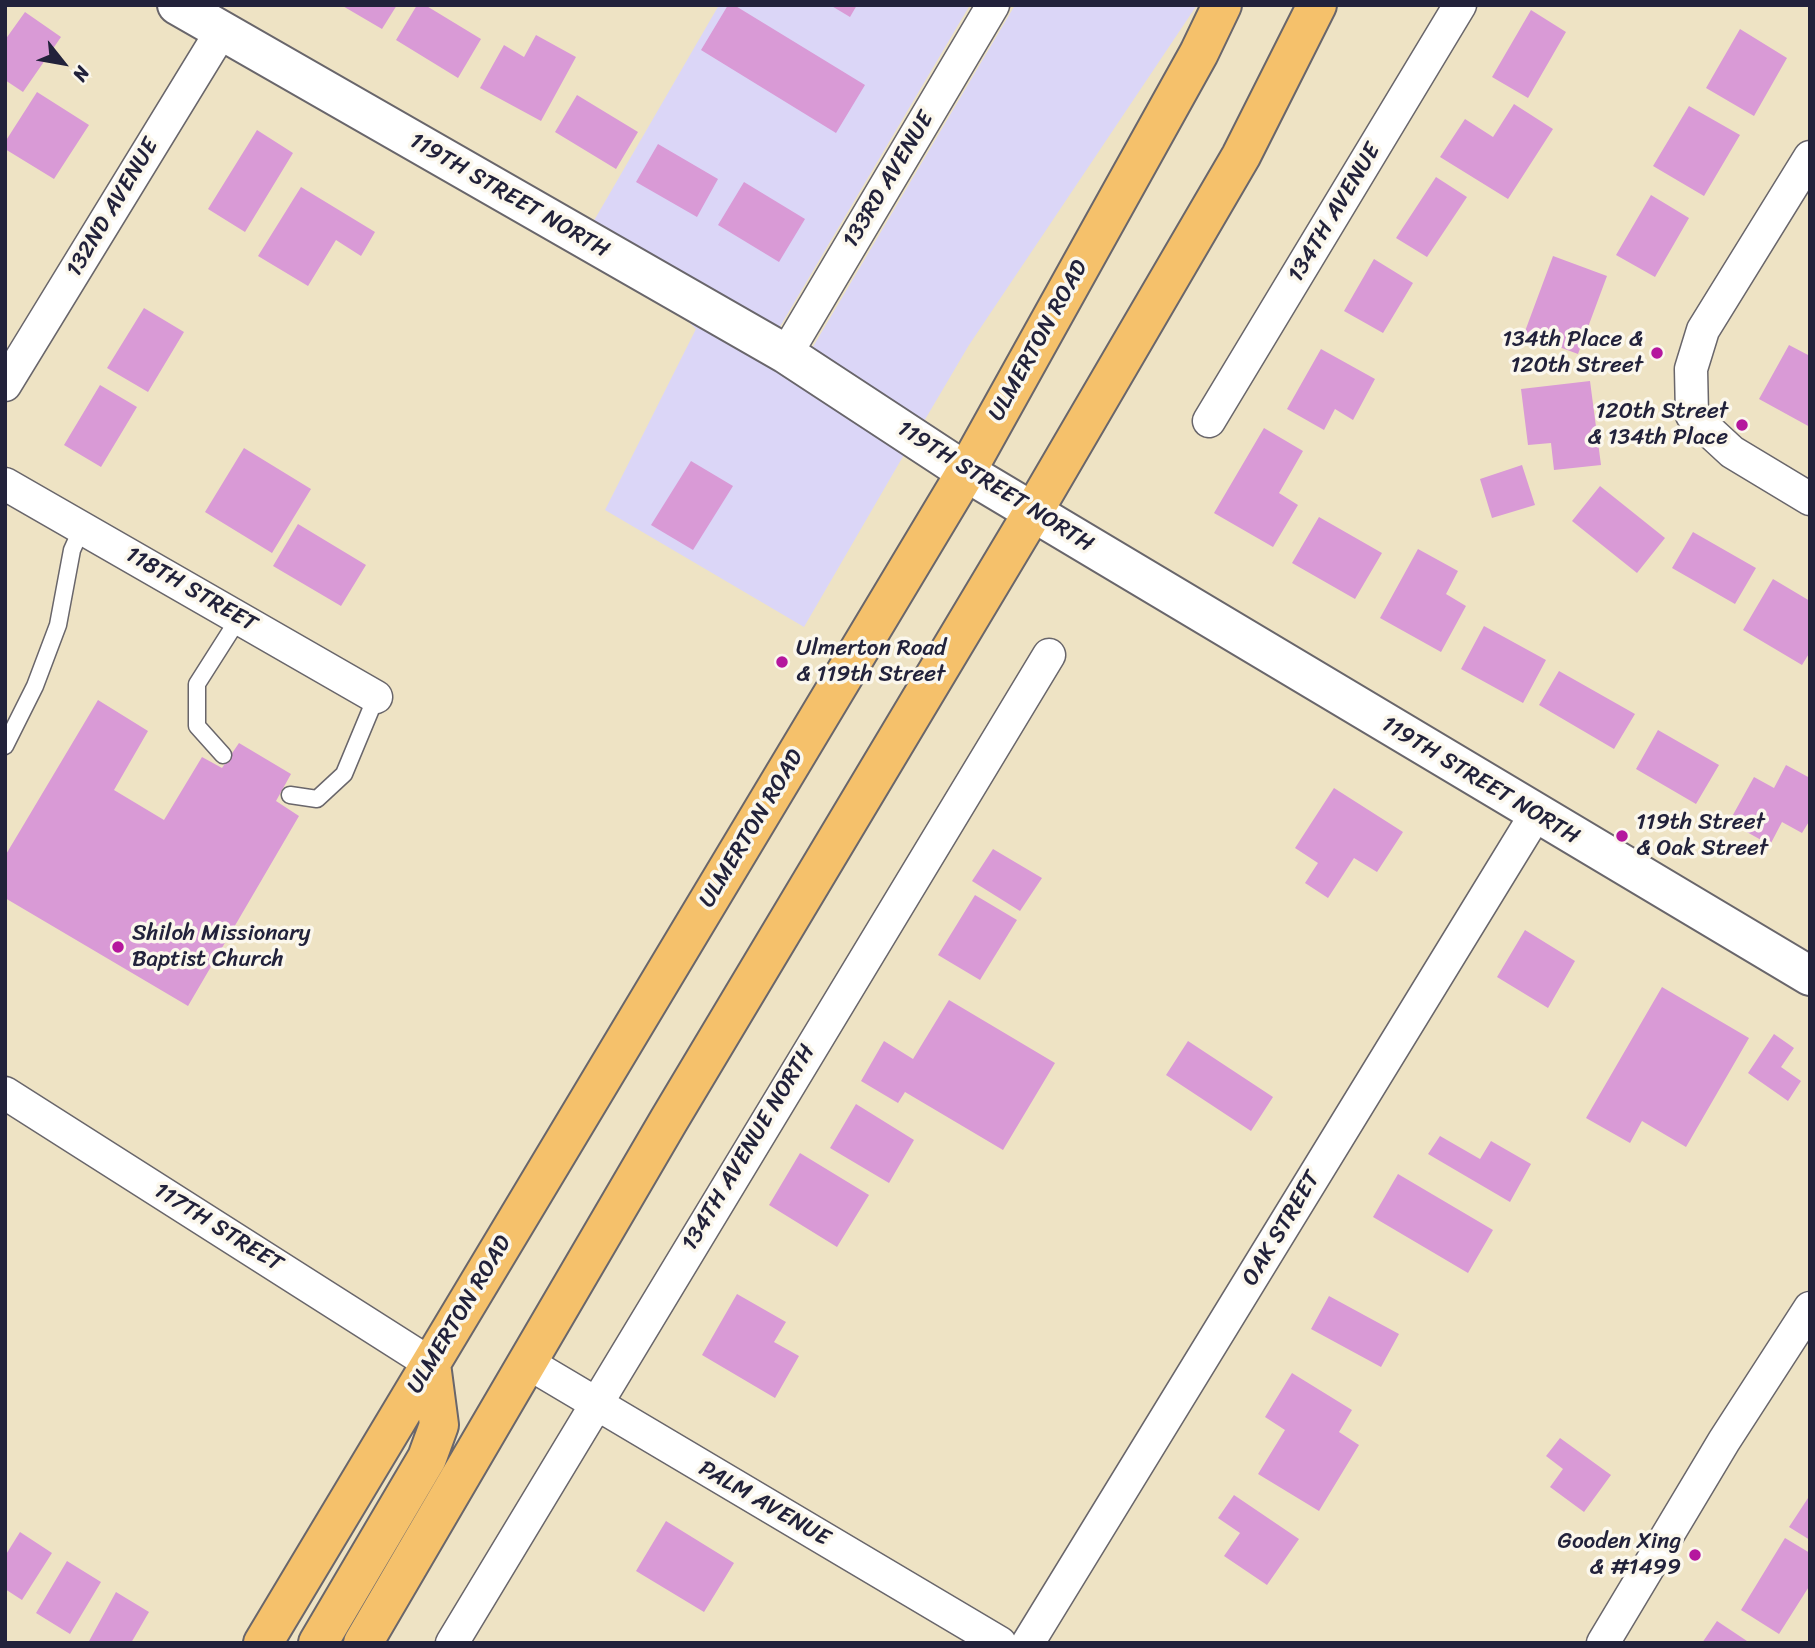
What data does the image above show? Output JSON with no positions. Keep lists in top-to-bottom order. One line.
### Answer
{"streets":{"main road":["ULMERTON ROAD"],"street":["133RD AVENUE","119TH STREET NORTH","132ND AVENUE","134TH AVENUE","118TH STREET","134TH AVENUE NORTH","117TH STREET","OAK STREET","PALM AVENUE"]},"crossings":[["133RD AVENUE","119TH STREET NORTH"],["119TH STREET NORTH","132ND AVENUE"],["119TH STREET NORTH","ULMERTON ROAD"],["119TH STREET NORTH","OAK STREET"],["ULMERTON ROAD","117TH STREET"],["134TH AVENUE NORTH","PALM AVENUE"]],"places":["134th Place & 120th Street","120th Street & 134th Place","Ulmerton Road & 119th Street","119th Street & Oak Street","Shiloh Missionary Baptist Church","Gooden Xing & #1499"],"north":"bottom right"}
